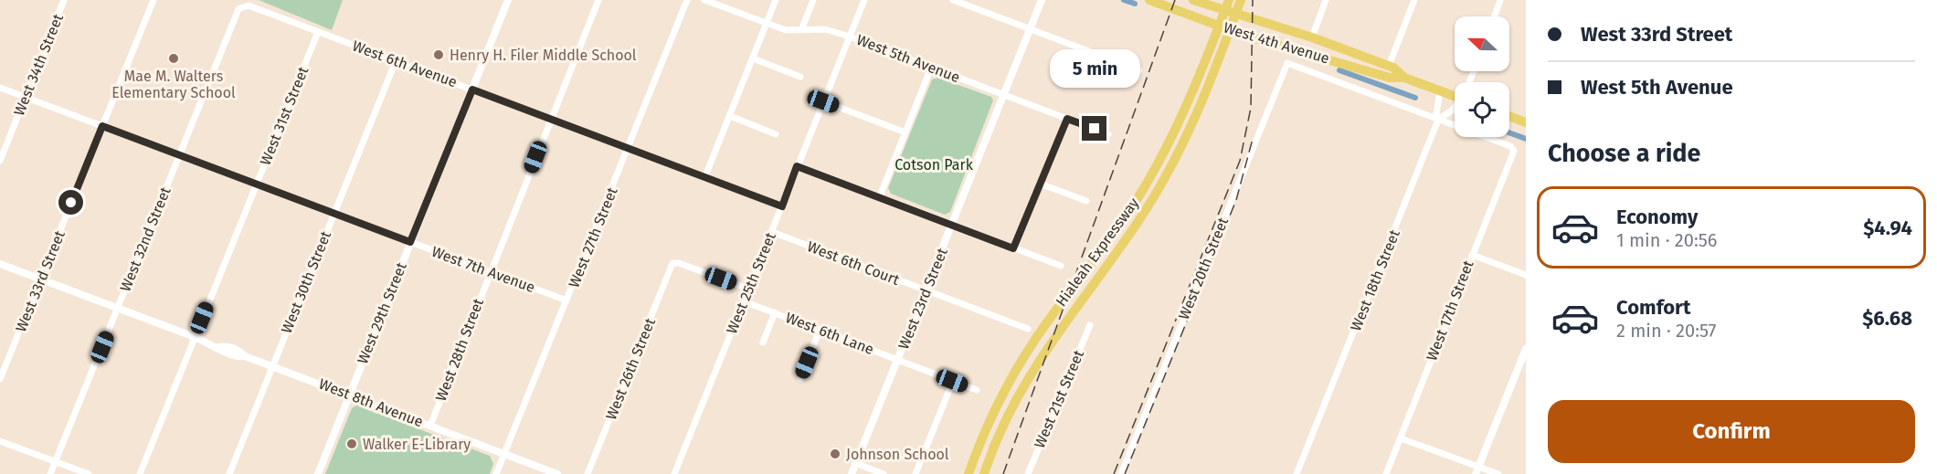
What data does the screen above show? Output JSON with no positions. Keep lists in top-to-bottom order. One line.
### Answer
{"streets":{"main road":["West 4th Avenue","Hialeah Expressway"],"street":["West 5th Avenue","West 6th Avenue","West 34th Street","West 31st Street","West 27th Street","West 32nd Street","West 6th Court","West 20th Street","West 7th Avenue","West 18th Street","West 33rd Street","West 30th Street","West 25th Street","West 23rd Street","West 17th Street","West 29th Street","West 6th Lane","West 28th Street","West 26th Street","West 21st Street","West 8th Avenue"]},"crossings":[["West 4th Avenue","Hialeah Expressway"],["West 5th Avenue","West 25th Street"],["West 5th Avenue","West 23rd Street"],["West 6th Avenue","West 31st Street"],["West 6th Avenue","West 27th Street"],["West 6th Avenue","West 32nd Street"],["West 6th Avenue","West 30th Street"],["West 6th Avenue","West 25th Street"],["West 6th Avenue","West 29th Street"],["West 6th Avenue","West 28th Street"],["West 34th Street","West 7th Avenue"],["West 31st Street","West 7th Avenue"],["West 31st Street","West 8th Avenue"],["West 27th Street","West 7th Avenue"],["West 27th Street","West 8th Avenue"],["West 32nd Street","West 7th Avenue"],["West 32nd Street","West 8th Avenue"],["West 6th Court","West 25th Street"],["West 6th Court","West 23rd Street"],["West 20th Street","West 18th Street"],["West 20th Street","West 17th Street"],["West 7th Avenue","West 33rd Street"],["West 7th Avenue","West 30th Street"],["West 7th Avenue","West 29th Street"],["West 7th Avenue","West 28th Street"],["West 18th Street","West 17th Street"],["West 33rd Street","West 8th Avenue"],["West 30th Street","West 8th Avenue"],["West 25th Street","West 6th Lane"],["West 25th Street","West 26th Street"],["West 23rd Street","West 6th Lane"],["West 29th Street","West 8th Avenue"],["West 28th Street","West 8th Avenue"]],"parks":["Cotson Park"],"places":["Henry H. Filer Middle School","Mae M. Walters Elementary School","Walker E-Library","Johnson School"],"north":"left","page":{"banner":["West 33rd Street","West 5th Avenue"],"bubble":"5 min","heading":"Choose a ride","list":[{"name":"Economy","note":"1 min · 20:56","value":"$4.94"},{"name":"Comfort","note":"2 min · 20:57","value":"$6.68"}],"buttons":"Confirm"}}
